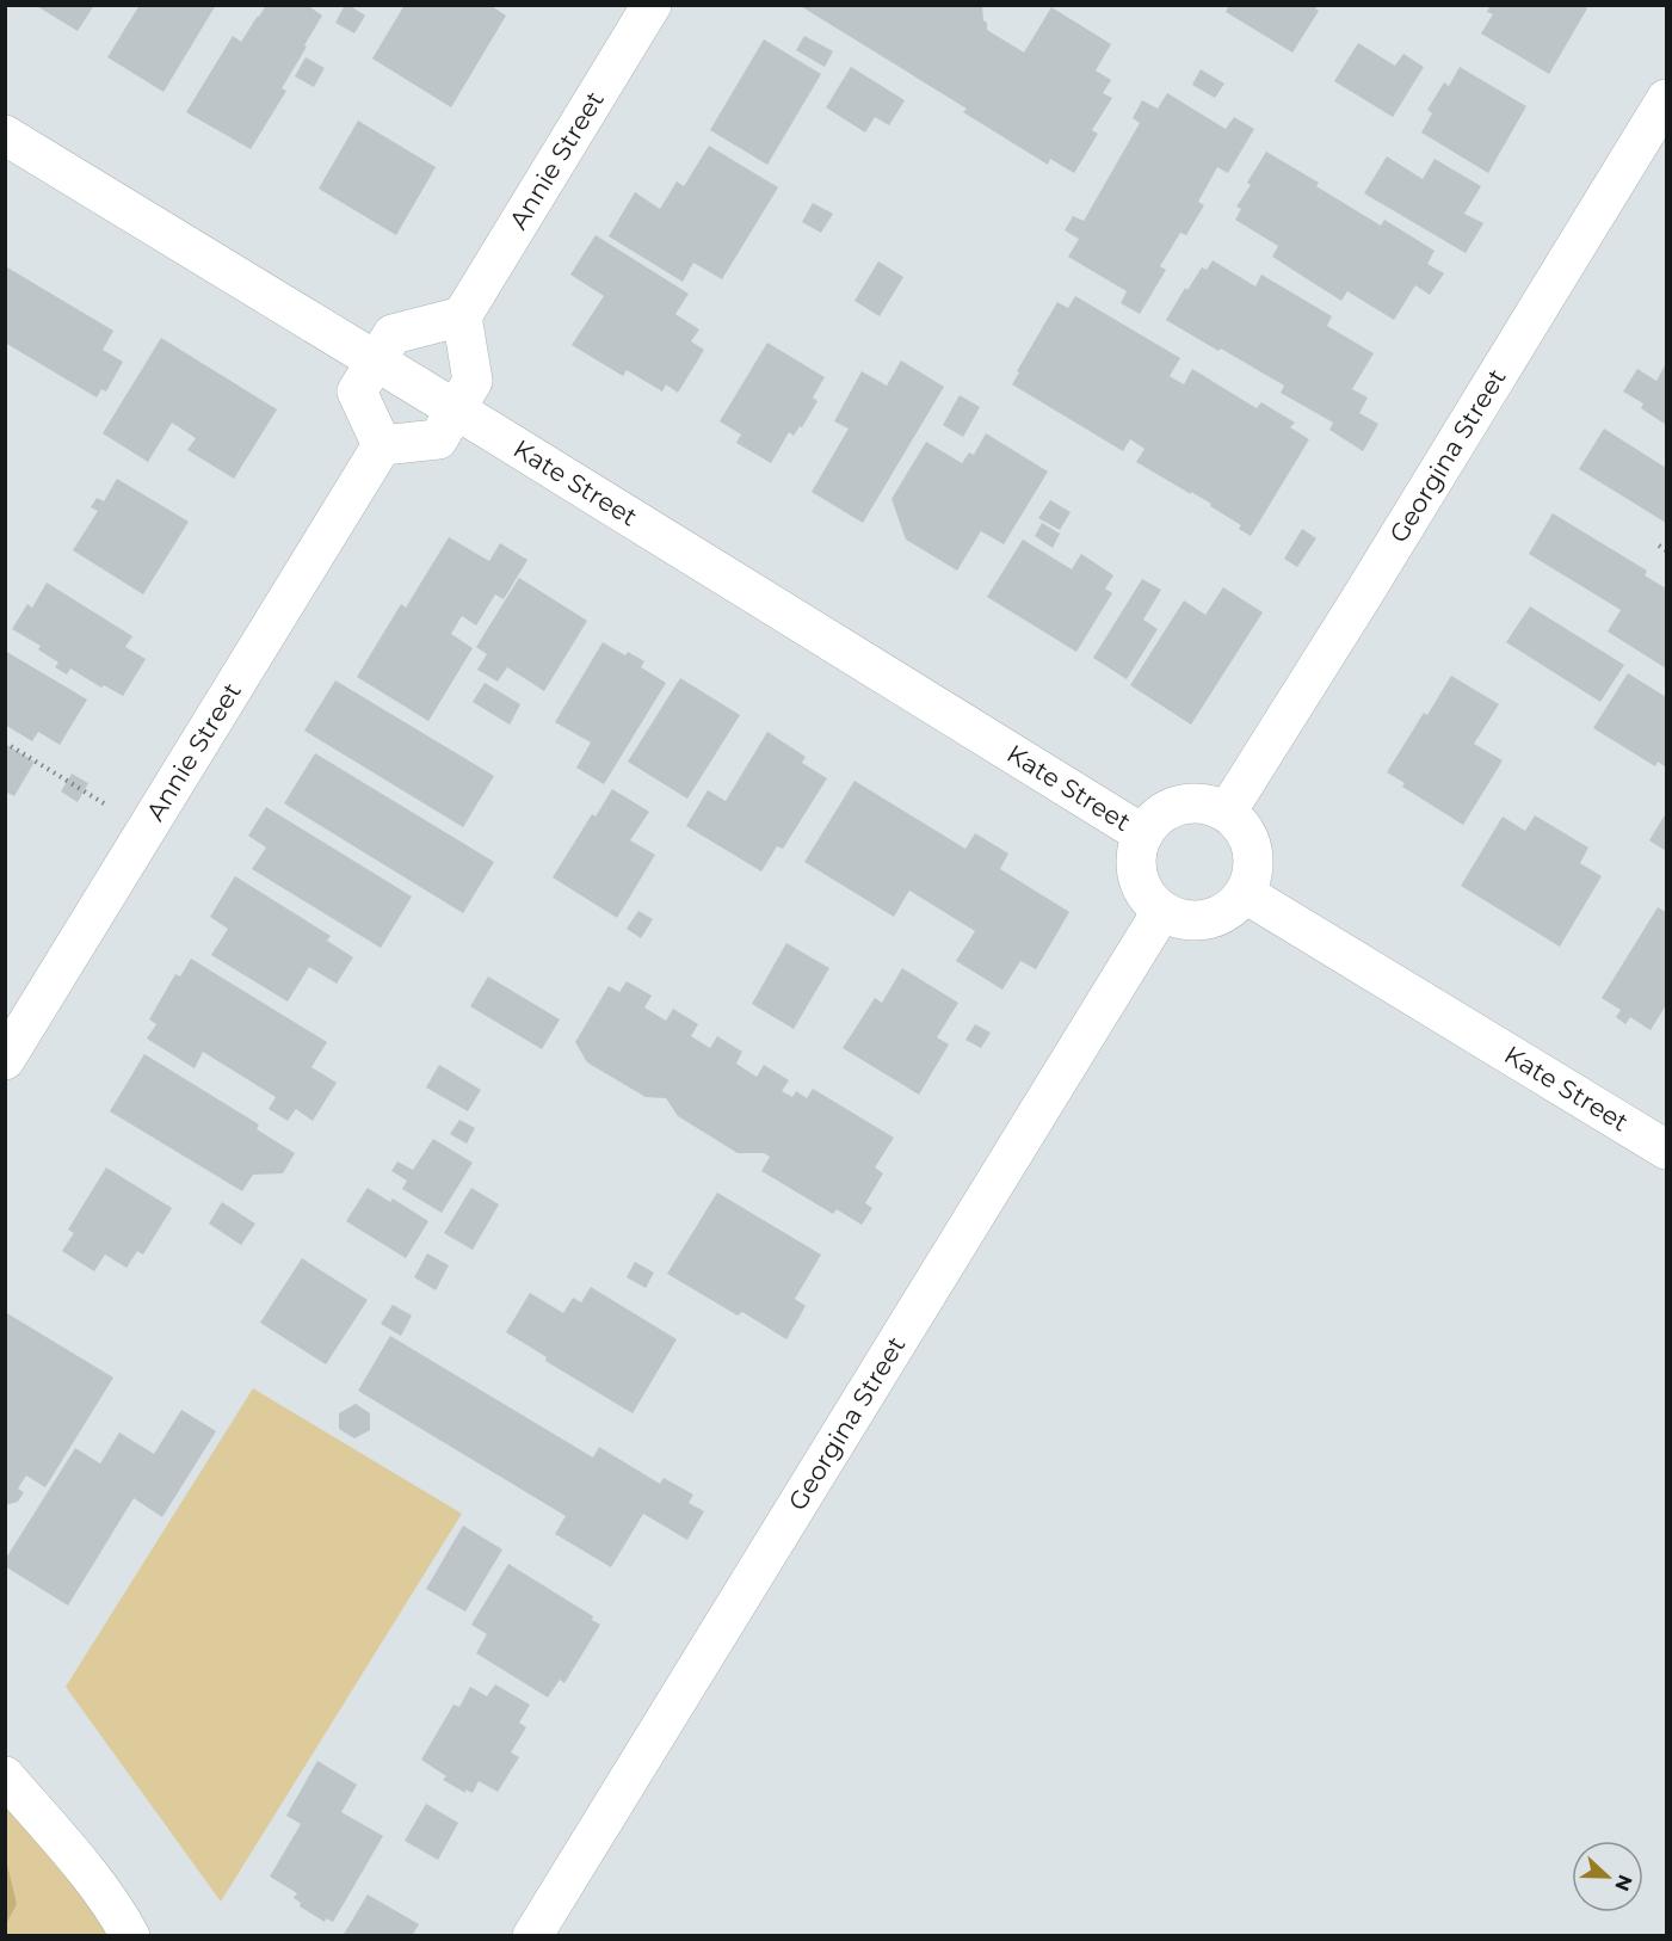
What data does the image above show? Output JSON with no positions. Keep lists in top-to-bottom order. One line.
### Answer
{"streets":{"street":["Annie Street","Georgina Street","Kate Street"]},"crossings":[["Georgina Street","Kate Street"]],"north":"right"}
